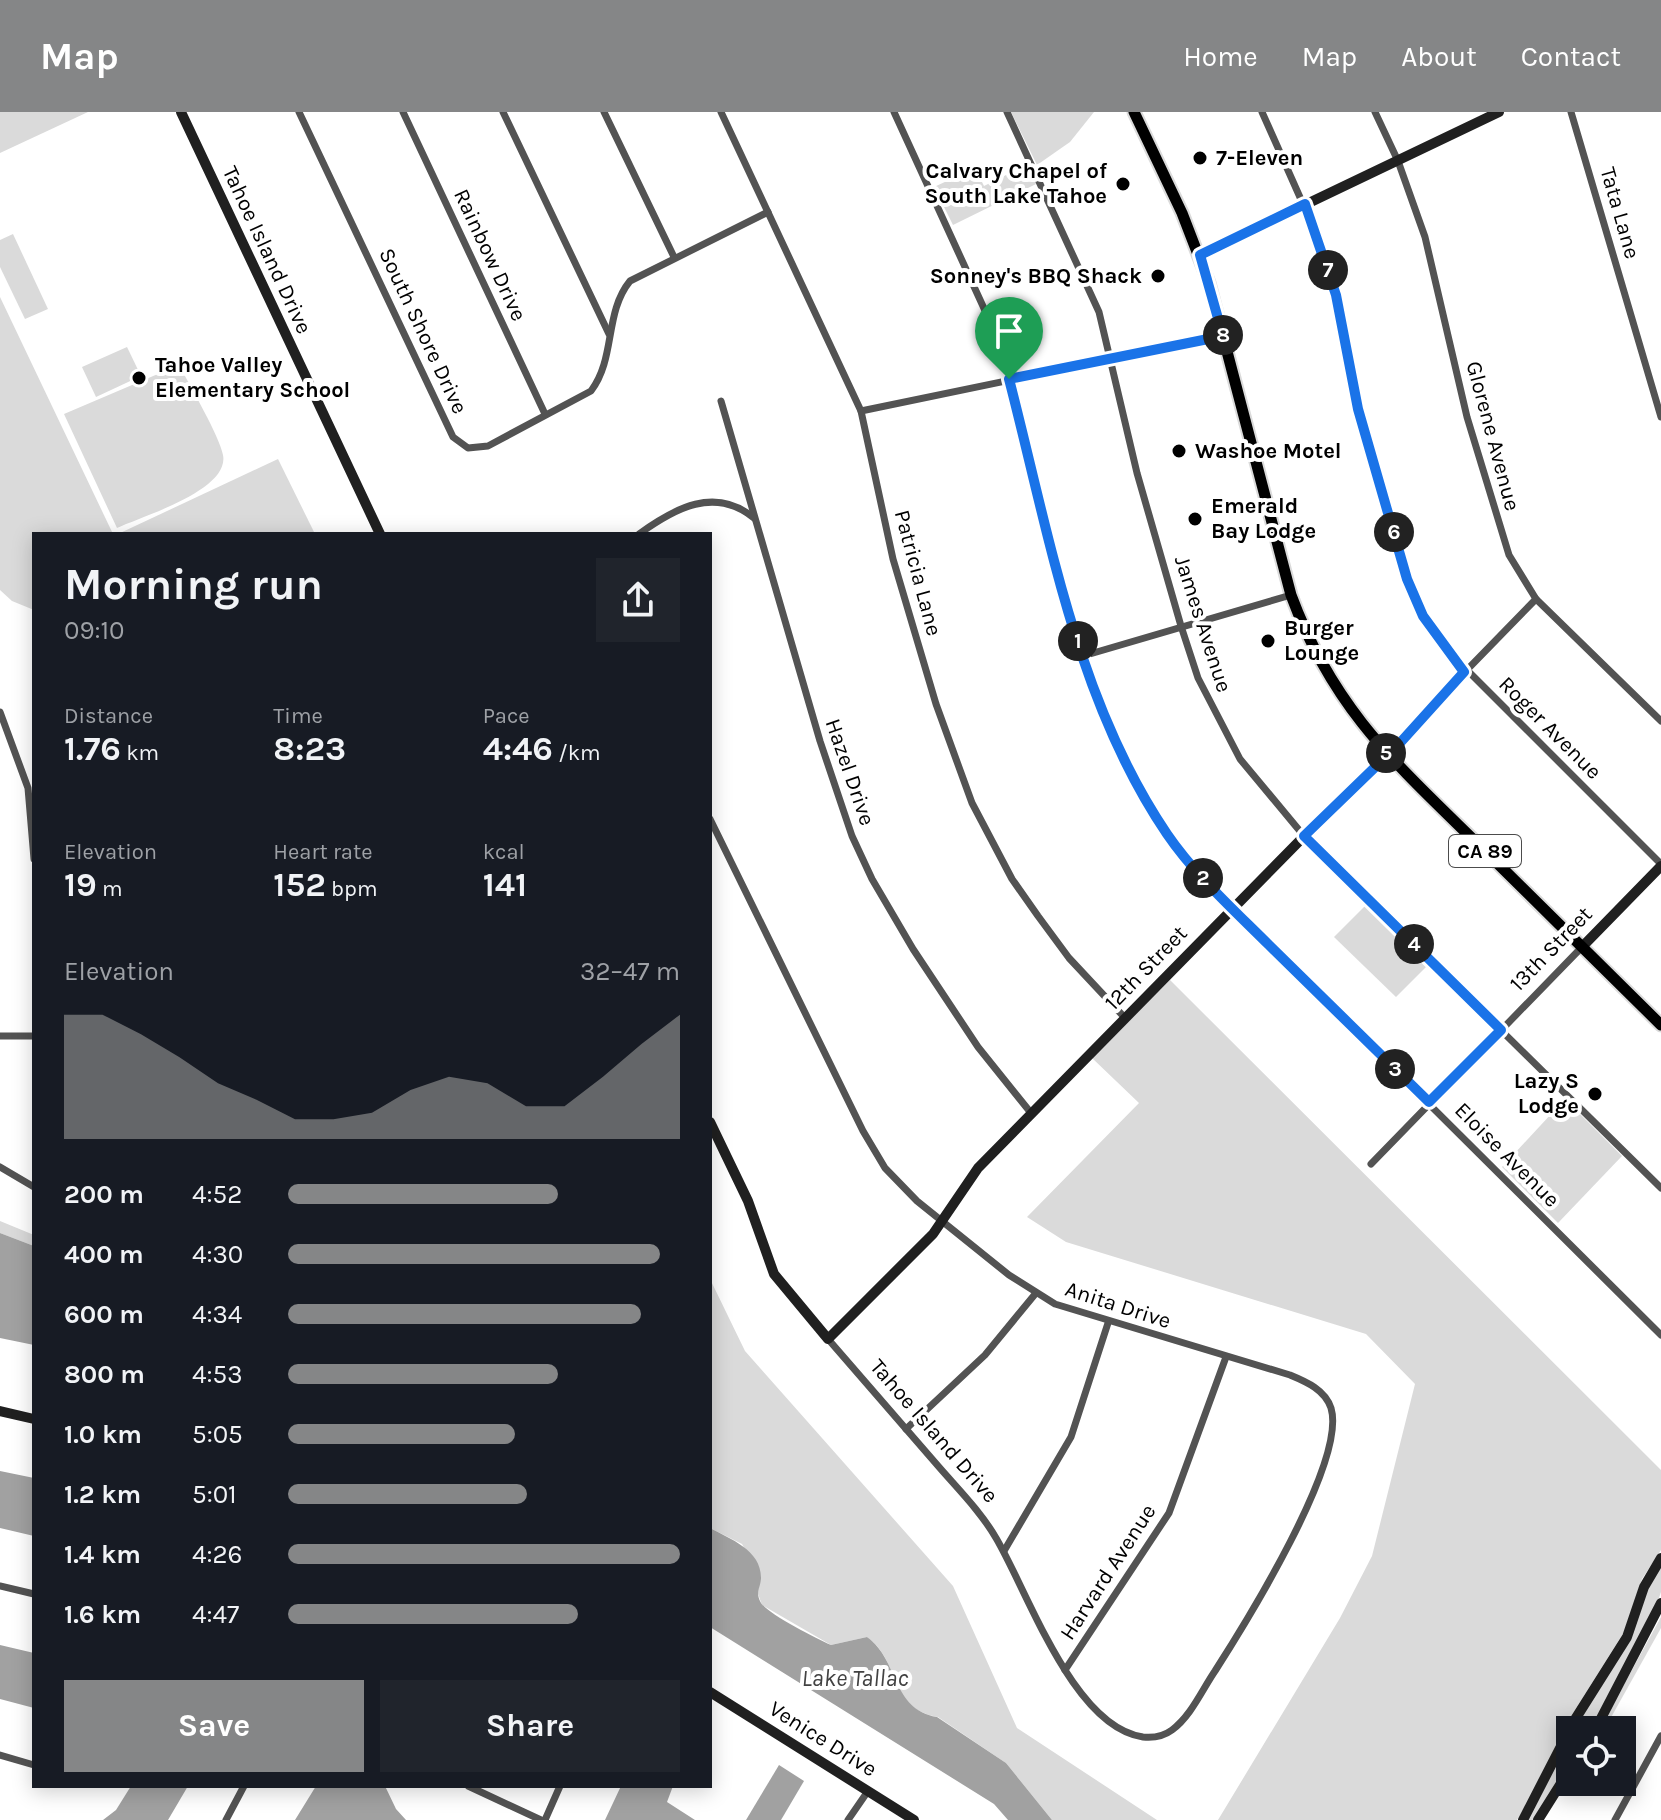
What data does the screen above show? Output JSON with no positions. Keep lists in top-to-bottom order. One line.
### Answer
{"streets":{"main road":["CA 89"],"street":["Tata Lane","Tahoe Island Drive","Rainbow Drive","South Shore Drive","Glorene Avenue","Patricia Lane","James Avenue","Roger Avenue","Hazel Drive","13th Street","12th Street","Eloise Avenue","Anita Drive","Harvard Avenue","Venice Drive"]},"crossings":[["Tahoe Island Drive","12th Street"],["Tahoe Island Drive","Anita Drive"],["Tahoe Island Drive","Harvard Avenue"],["Rainbow Drive","South Shore Drive"],["South Shore Drive","Patricia Lane"],["Glorene Avenue","12th Street"],["Patricia Lane","12th Street"],["James Avenue","13th Street"],["James Avenue","12th Street"],["Roger Avenue","13th Street"],["Roger Avenue","12th Street"],["Hazel Drive","12th Street"],["CA 89","13th Street"],["CA 89","12th Street"],["13th Street","Eloise Avenue"],["12th Street","Eloise Avenue"],["12th Street","Anita Drive"],["Anita Drive","Harvard Avenue"]],"water":["Lake Tallac"],"places":["7-Eleven","Calvary Chapel of South Lake Tahoe","Sonney's BBQ Shack","Tahoe Valley Elementary School","Washoe Motel","Emerald Bay Lodge","Burger Lounge","Lazy S Lodge"],"page":{"header":"Map","nav":["Home","Map","About","Contact"],"pins":["7","8","6","1","5","2","4","3"],"heading":["Morning run","09:10"],"stats":[["Distance","1.76 km"],["Time","8:23"],["Pace","4:46 /km"],["Elevation","19 m"],["Heart rate","152 bpm"],["kcal","141"]],"chart":["Elevation","32–47 m"],"list":[{"name":"200 m","note":"4:52"},{"name":"400 m","note":"4:30"},{"name":"600 m","note":"4:34"},{"name":"800 m","note":"4:53"},{"name":"1.0 km","note":"5:05"},{"name":"1.2 km","note":"5:01"},{"name":"1.4 km","note":"4:26"},{"name":"1.6 km","note":"4:47"}],"buttons":["Save","Share"]}}
